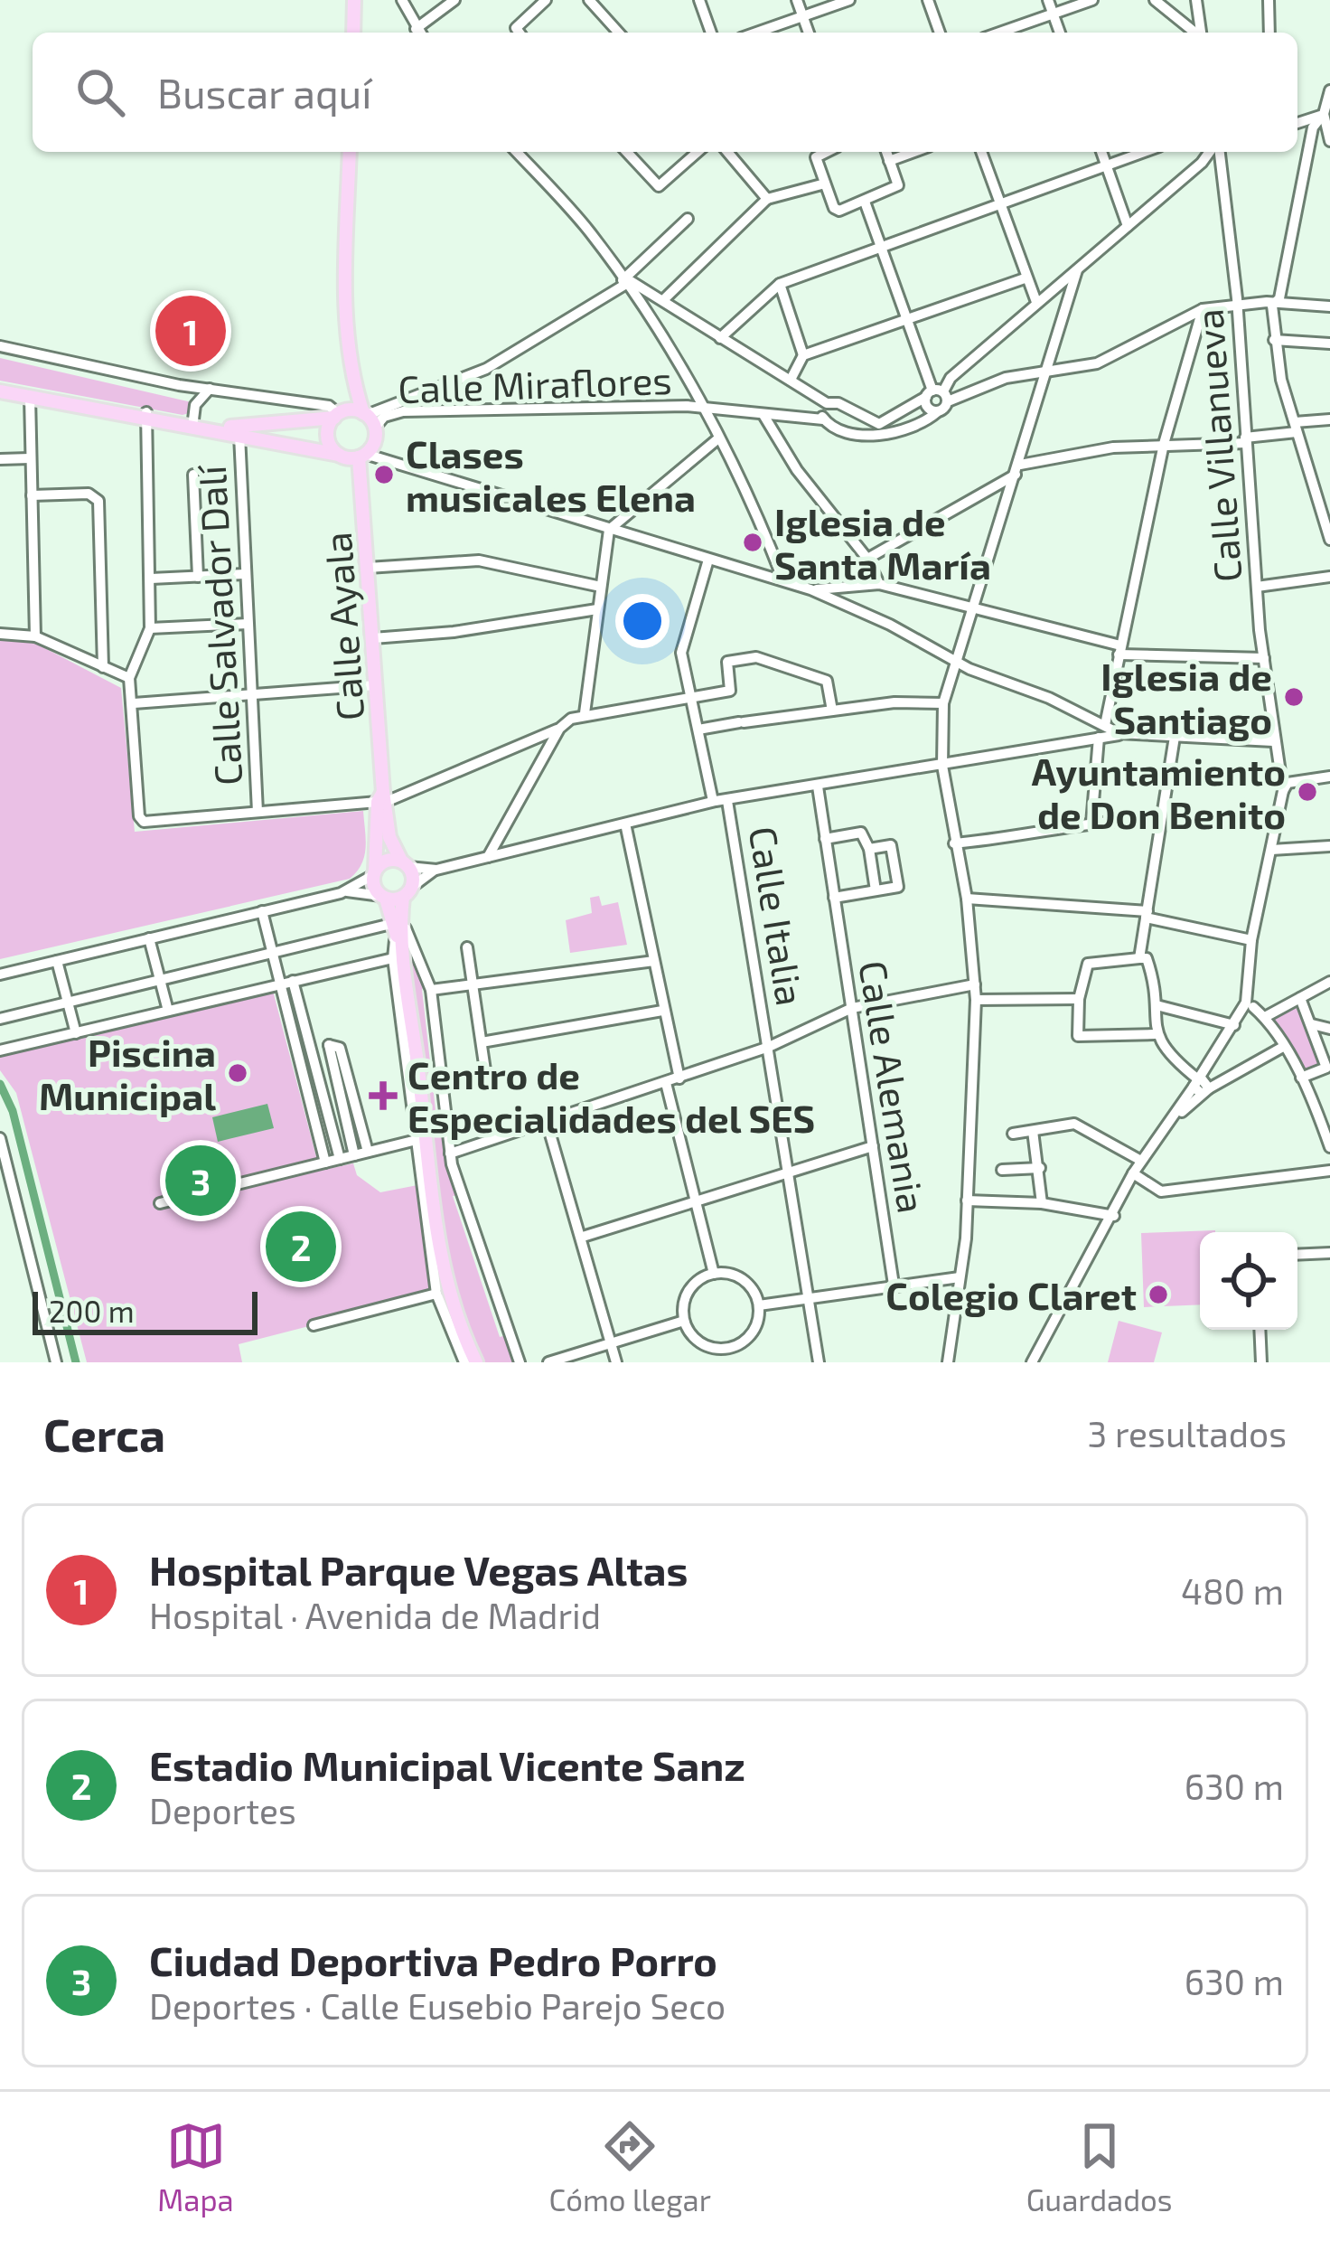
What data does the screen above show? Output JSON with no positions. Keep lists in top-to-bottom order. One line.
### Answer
{"streets":{"main road":["Calle Ayala"],"street":["Calle Miraflores","Calle Villanueva","Calle Salvador Dalí","Calle Italia","Calle Alemania"]},"places":{"other":["Clases musicales Elena","Iglesia de Santa María","Iglesia de Santiago","Ayuntamiento de Don Benito","Piscina Municipal","Colegio Claret"],"health":["Centro de Especialidades del SES"]},"scale_bar":"200 m","page":{"search":"Buscar aquí","pins":["1","3","2"],"scale":"200 m","heading":["Cerca","3 resultados"],"list":[{"mark":"1","name":"Hospital Parque Vegas Altas","note":"Hospital · Avenida de Madrid","value":"480 m"},{"mark":"2","name":"Estadio Municipal Vicente Sanz","note":"Deportes","value":"630 m"},{"mark":"3","name":"Ciudad Deportiva Pedro Porro","note":"Deportes · Calle Eusebio Parejo Seco","value":"630 m"}],"nav":["Mapa","Cómo llegar","Guardados"]}}
